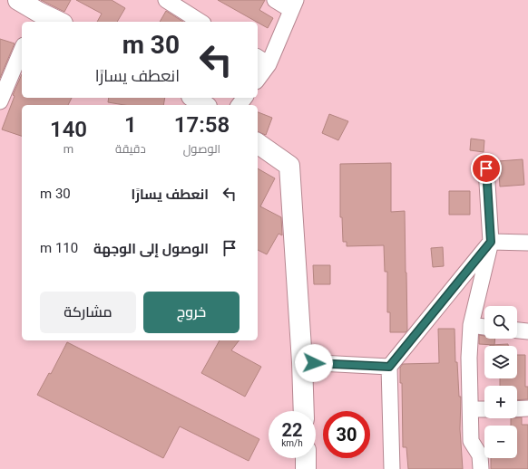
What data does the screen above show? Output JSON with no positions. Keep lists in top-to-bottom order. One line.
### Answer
{"page":{"turn":["30 m","انعطف يسارًا"],"eta":["17:58","الوصول","1","دقيقة","140","m"],"list":[{"name":"انعطف يسارًا","value":"30 m"},{"name":"الوصول إلى الوجهة","value":"110 m"}],"buttons":["خروج","مشاركة"],"map_buttons":["+","−"],"speed":"22 km/h","limit":"30"}}
